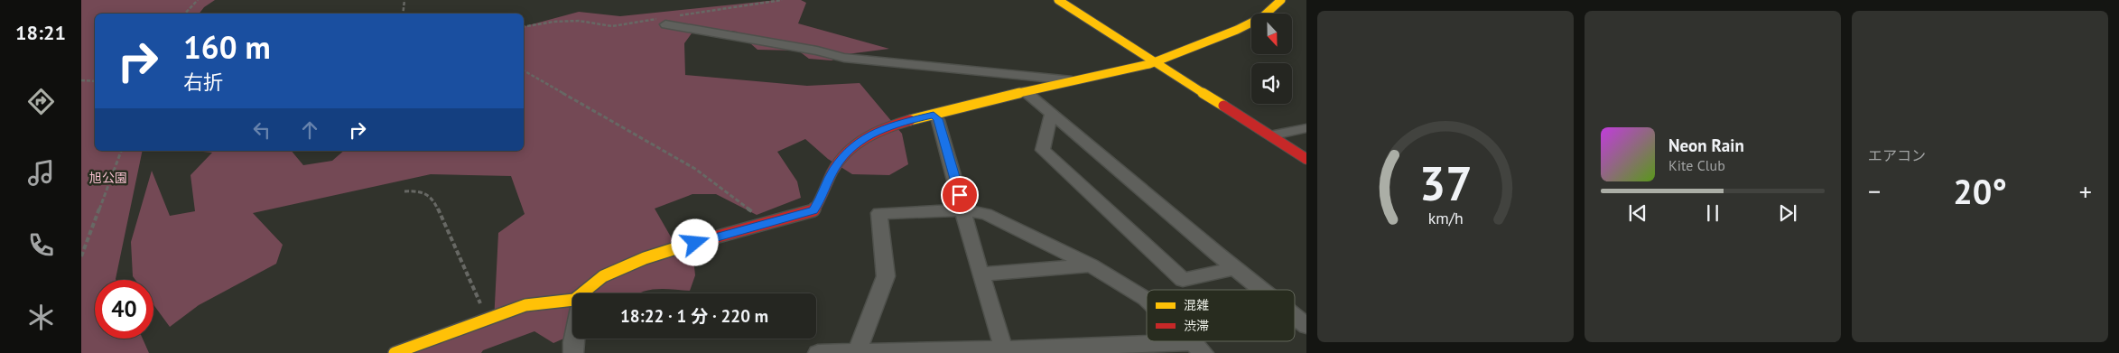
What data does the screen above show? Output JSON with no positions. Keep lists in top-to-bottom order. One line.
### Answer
{"parks":["旭公園"],"legend":["混雑","渋滞"],"north":"bottom","page":{"tabs":"18:21","tile":"エアコン","turn":["160 m","右折"],"song":["Neon Rain","Kite Club"],"heat":["−","20°","+"],"limit":"40","trip":"18:22 · 1 分 · 220 m","gauge":["37","km/h"]}}
